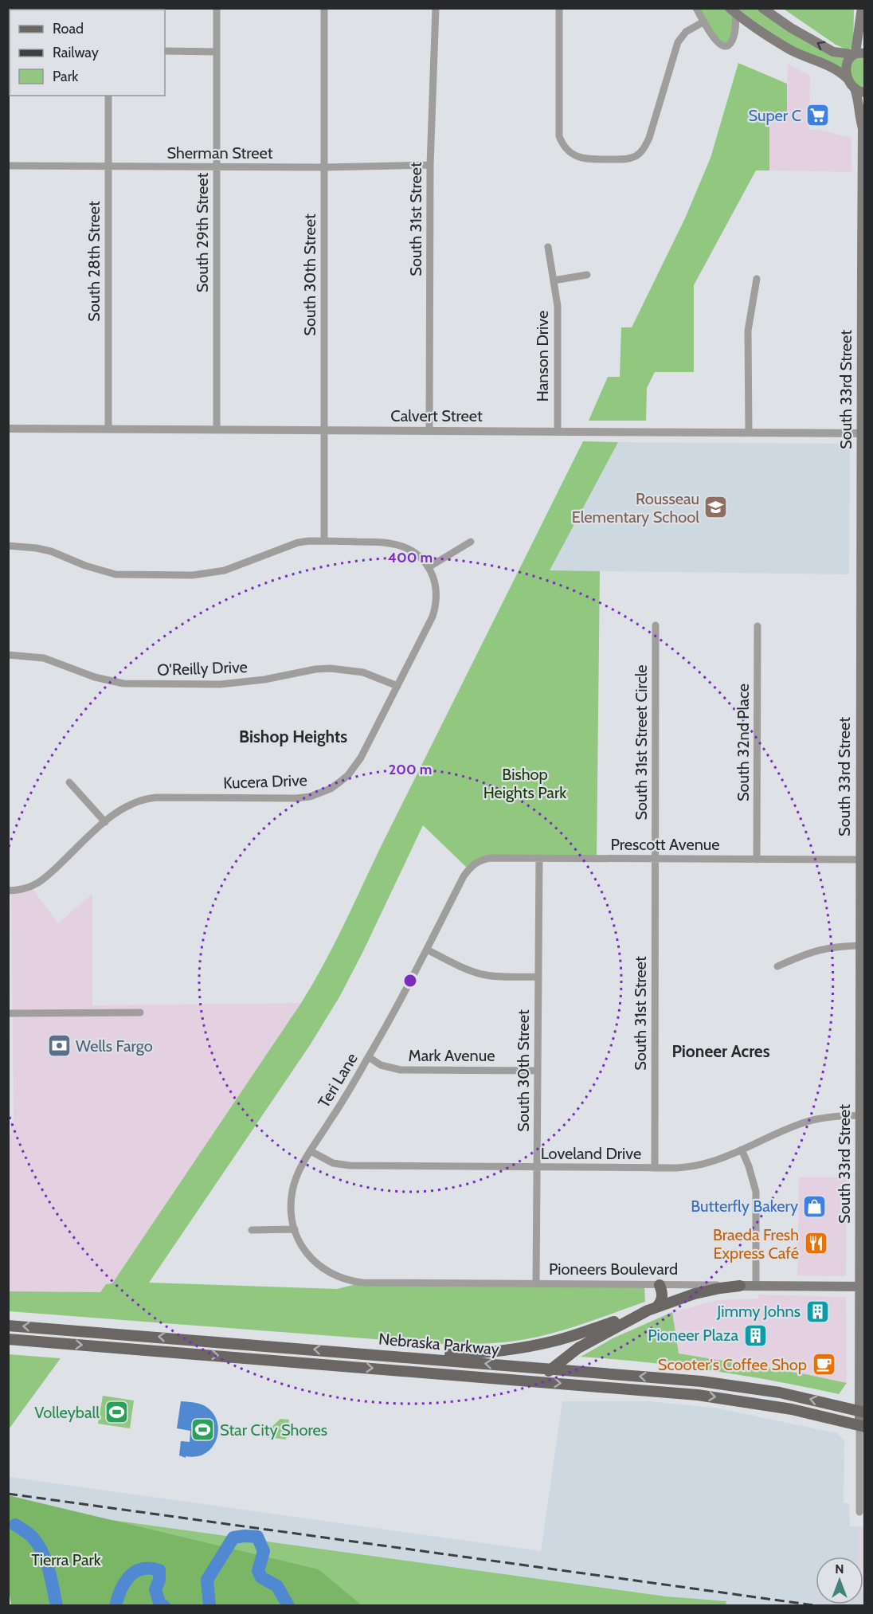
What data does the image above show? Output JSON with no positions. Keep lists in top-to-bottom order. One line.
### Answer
{"streets":{"main road":["South 33rd Street","Pioneers Boulevard","Nebraska Parkway"],"street":["Sherman Street","South 31st Street","South 29th Street","South 28th Street","South 30th Street","Hanson Drive","Calvert Street","O'Reilly Drive","South 31st Street Circle","South 32nd Place","Kucera Drive","Prescott Avenue","Mark Avenue","Teri Lane","Loveland Drive"]},"crossings":[["Sherman Street","South 31st Street"],["Sherman Street","South 29th Street"],["Sherman Street","South 28th Street"],["Sherman Street","South 30th Street"],["South 31st Street","Calvert Street"],["South 31st Street","South 31st Street Circle"],["South 31st Street","Prescott Avenue"],["South 31st Street","Loveland Drive"],["South 29th Street","Calvert Street"],["South 28th Street","Calvert Street"],["South 30th Street","Calvert Street"],["South 30th Street","Prescott Avenue"],["South 30th Street","Mark Avenue"],["South 30th Street","Loveland Drive"],["South 30th Street","Pioneers Boulevard"],["Hanson Drive","Calvert Street"],["South 33rd Street","Calvert Street"],["South 33rd Street","Prescott Avenue"],["South 33rd Street","Loveland Drive"],["South 33rd Street","Pioneers Boulevard"],["South 33rd Street","Nebraska Parkway"],["O'Reilly Drive","Kucera Drive"],["South 31st Street Circle","Prescott Avenue"],["South 32nd Place","Prescott Avenue"],["Prescott Avenue","Teri Lane"],["Mark Avenue","Teri Lane"],["Teri Lane","Loveland Drive"],["Teri Lane","Pioneers Boulevard"]],"districts":["Bishop Heights","Pioneer Acres"],"parks":["Bishop Heights Park","Tierra Park"],"places":{"supermarket":["Super C"],"school or university":["Rousseau Elementary School"],"bank":["Wells Fargo"],"shop":["Butterfly Bakery"],"restaurant":["Braeda Fresh Express Café"],"building":["Jimmy Johns","Pioneer Plaza"],"cafe":["Scooter's Coffee Shop"],"sports":["Volleyball","Star City Shores"]},"legend":["Road","Railway","Park"],"north":"top","rings":["400 m","200 m"]}
